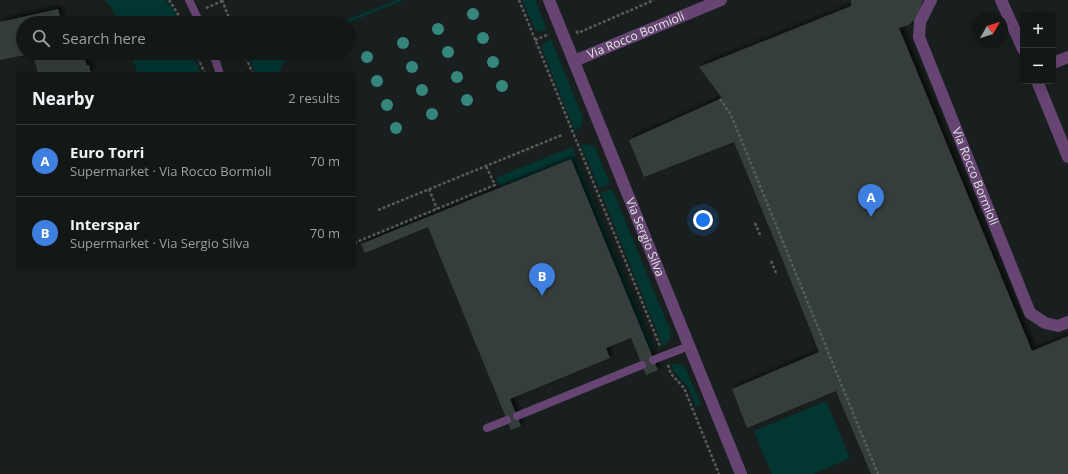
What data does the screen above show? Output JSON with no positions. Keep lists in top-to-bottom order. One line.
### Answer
{"streets":{"street":["Via Rocco Bormioli","Via Sergio Silva"]},"crossings":[["Via Rocco Bormioli","Via Sergio Silva"]],"north":"top right","page":{"map_buttons":["+","−"],"search":"Search here","heading":["Nearby","2 results"],"list":[{"mark":"A","name":"Euro Torri","note":"Supermarket · Via Rocco Bormioli","value":"70 m"},{"mark":"B","name":"Interspar","note":"Supermarket · Via Sergio Silva","value":"70 m"}],"pins":["A","B"]}}
